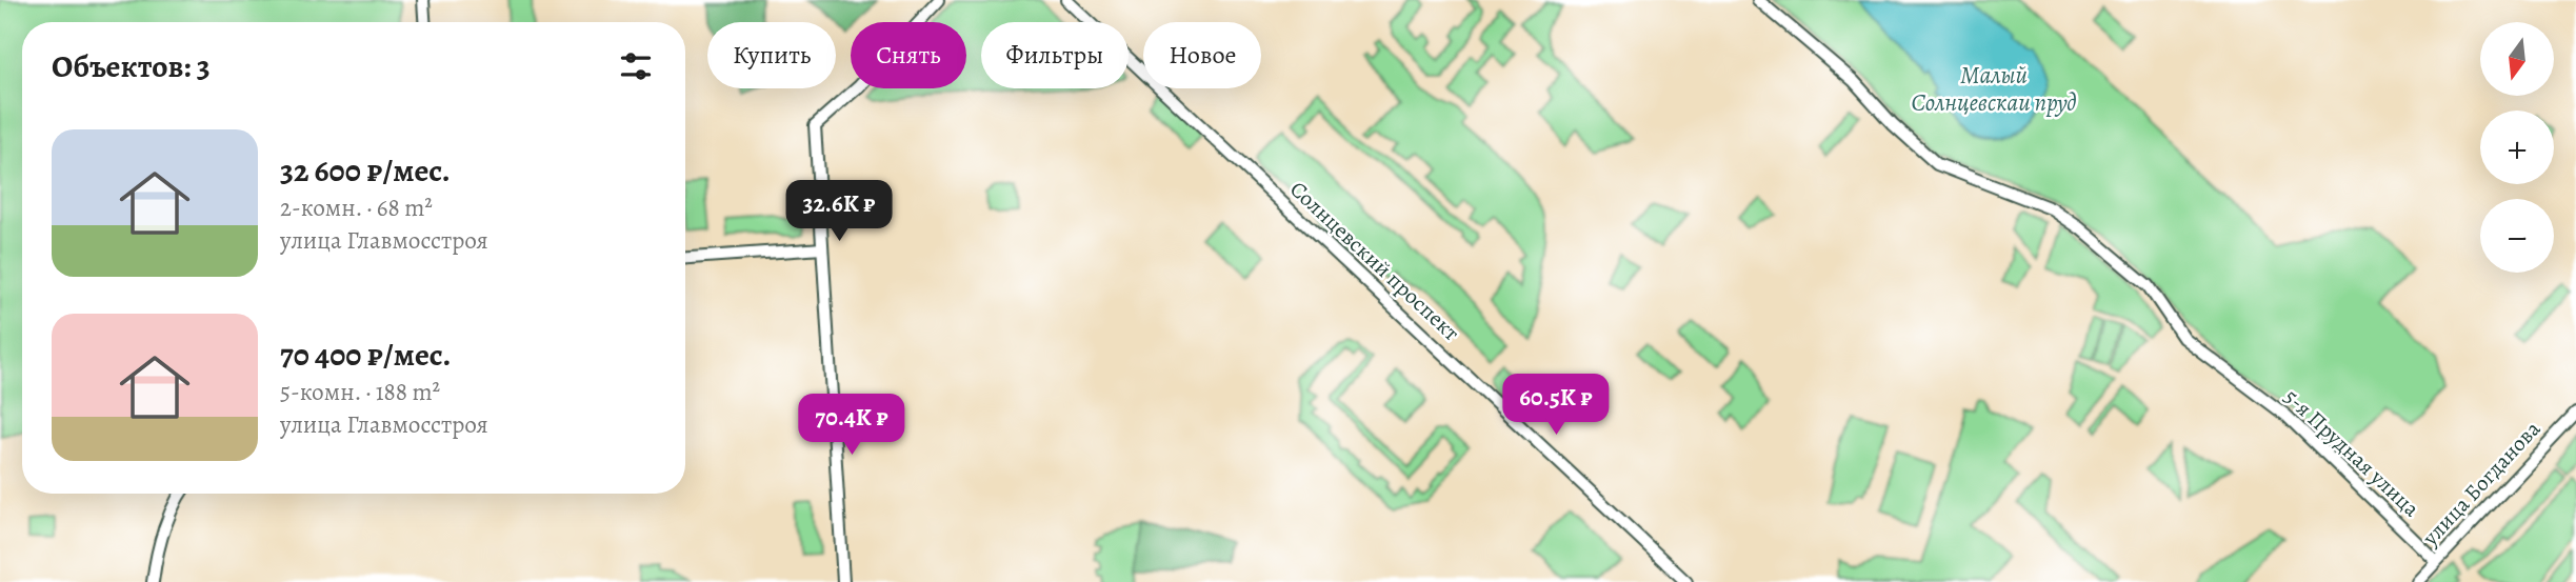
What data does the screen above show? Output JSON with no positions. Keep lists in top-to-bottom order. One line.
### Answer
{"streets":{"street":["Солнцевский проспект","5-я Прудная улица","улица Богданова"]},"crossings":[["5-я Прудная улица","улица Богданова"]],"water":["Малый Солнцевскаи пруд"],"north":"bottom","page":{"map_buttons":["+","−"],"chip":["Купить","Снять","Фильтры","Новое"],"heading":"Объектов: 3","list":[{"name":"32 600 ₽/мес.","note":"2-комн. · 68 m² · улица Главмосстроя"},{"name":"70 400 ₽/мес.","note":"5-комн. · 188 m² · улица Главмосстроя"}],"price":["32.6K ₽","60.5K ₽","70.4K ₽"]}}
